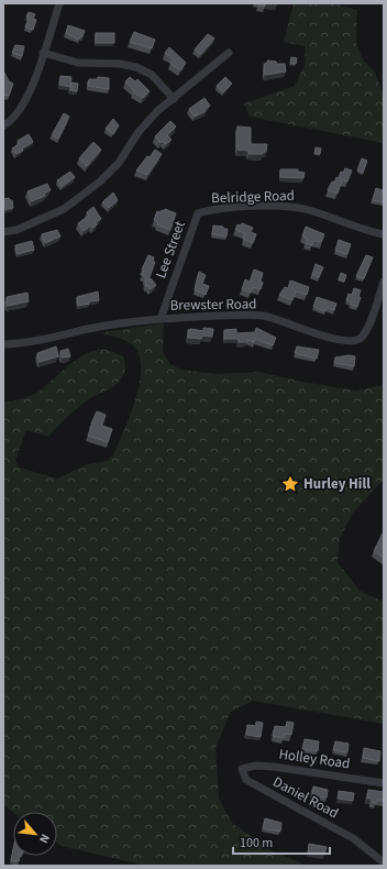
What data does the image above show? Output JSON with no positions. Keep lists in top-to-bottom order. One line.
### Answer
{"streets":{"street":["Belridge Road","Lee Street","Brewster Road","Holley Road","Daniel Road"]},"crossings":[["Belridge Road","Lee Street"],["Lee Street","Brewster Road"],["Holley Road","Daniel Road"]],"places":{"place":["Hurley Hill"]},"scale_bar":"100 m","north":"bottom right"}
